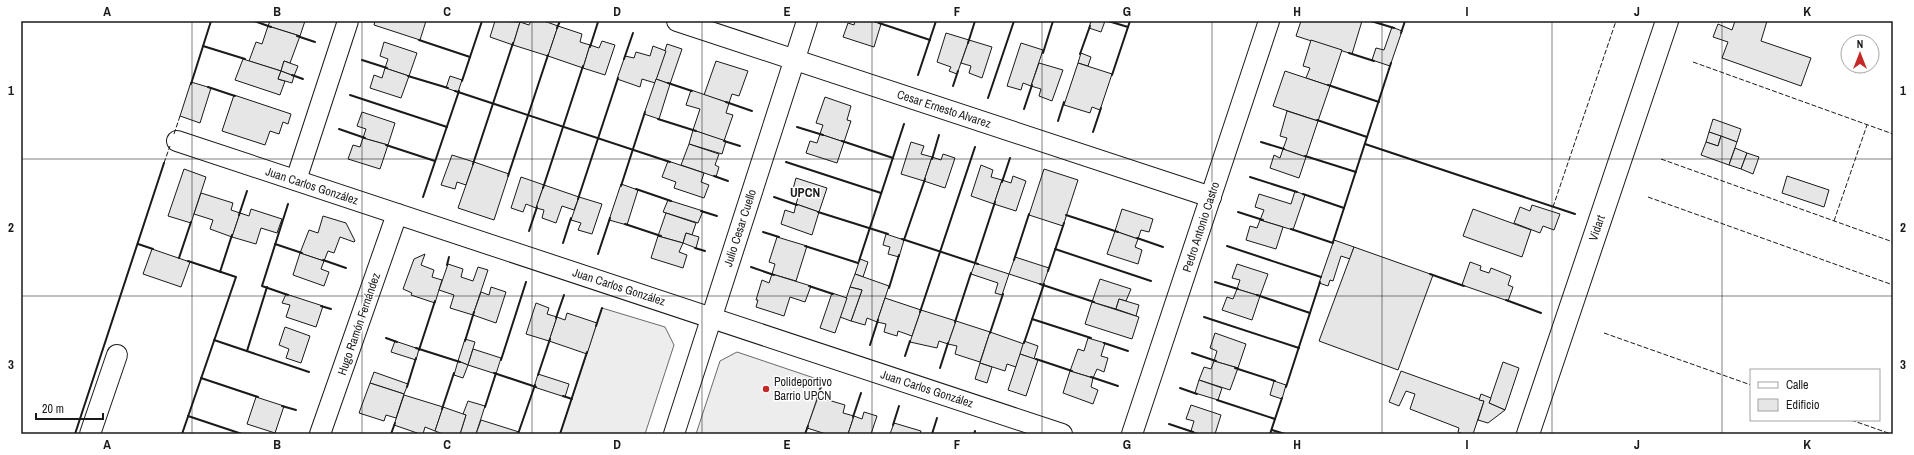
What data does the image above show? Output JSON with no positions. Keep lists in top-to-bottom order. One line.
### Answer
{"streets":{"street":["Cesar Ernesto Alvarez","Juan Carlos González","Pedro Antonio Castro","Julio Cesar Cuello","Vidart","Hugo Ramón Fernández"]},"crossings":[["Cesar Ernesto Alvarez","Pedro Antonio Castro"],["Cesar Ernesto Alvarez","Julio Cesar Cuello"],["Juan Carlos González","Julio Cesar Cuello"],["Juan Carlos González","Hugo Ramón Fernández"]],"districts":["UPCN"],"places":["Polideportivo Barrio UPCN"],"legend":["Calle","Edificio"],"scale_bar":"20 m","north":"top","grid":{"columns":["A","B","C","D","E","F","G","H","I","J","K"],"rows":["1","2","3"]}}
